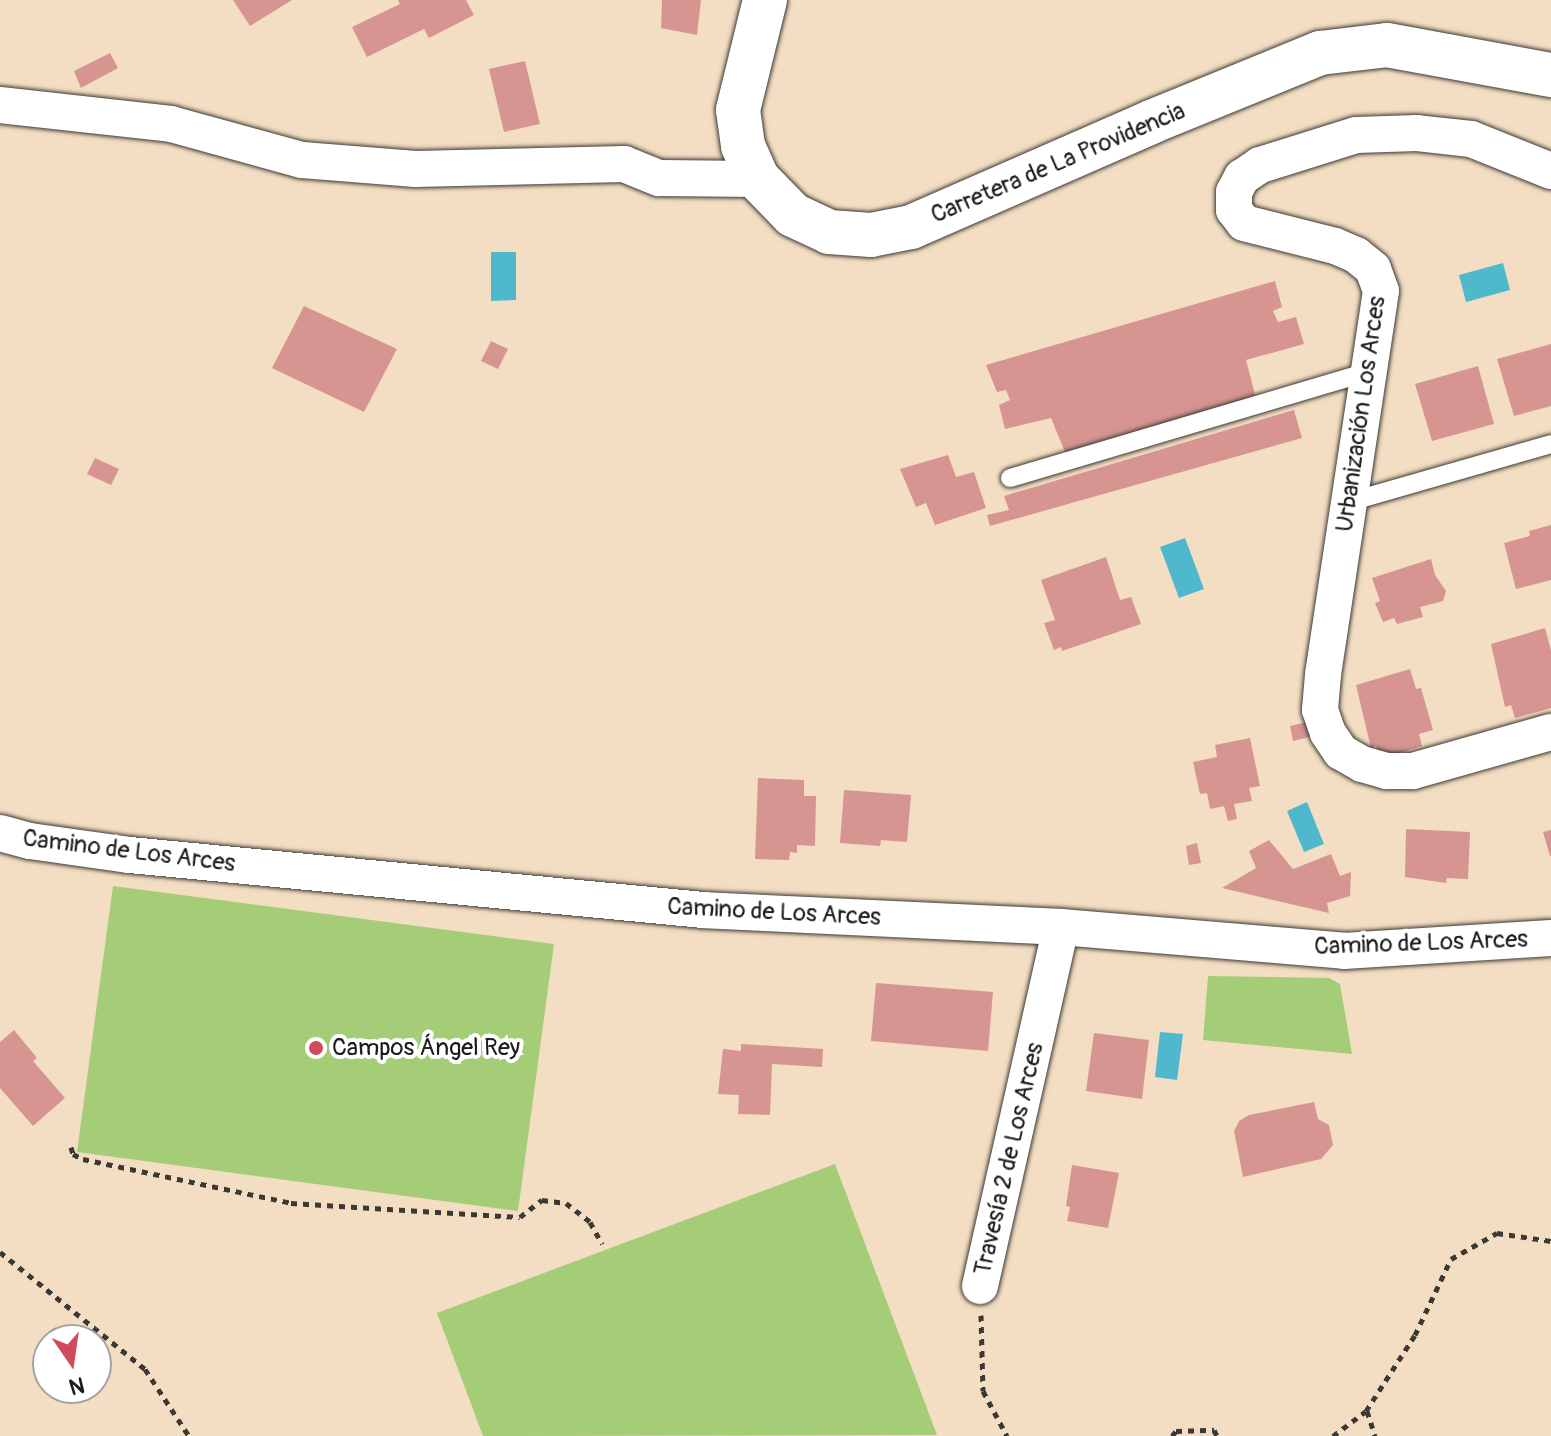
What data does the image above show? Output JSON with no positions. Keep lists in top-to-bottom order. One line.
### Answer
{"streets":{"street":["Carretera de La Providencia","Urbanización Los Arces","Camino de Los Arces","Travesía 2 de Los Arces"]},"crossings":[["Camino de Los Arces","Travesía 2 de Los Arces"]],"places":["Campos Ángel Rey"],"north":"bottom"}
